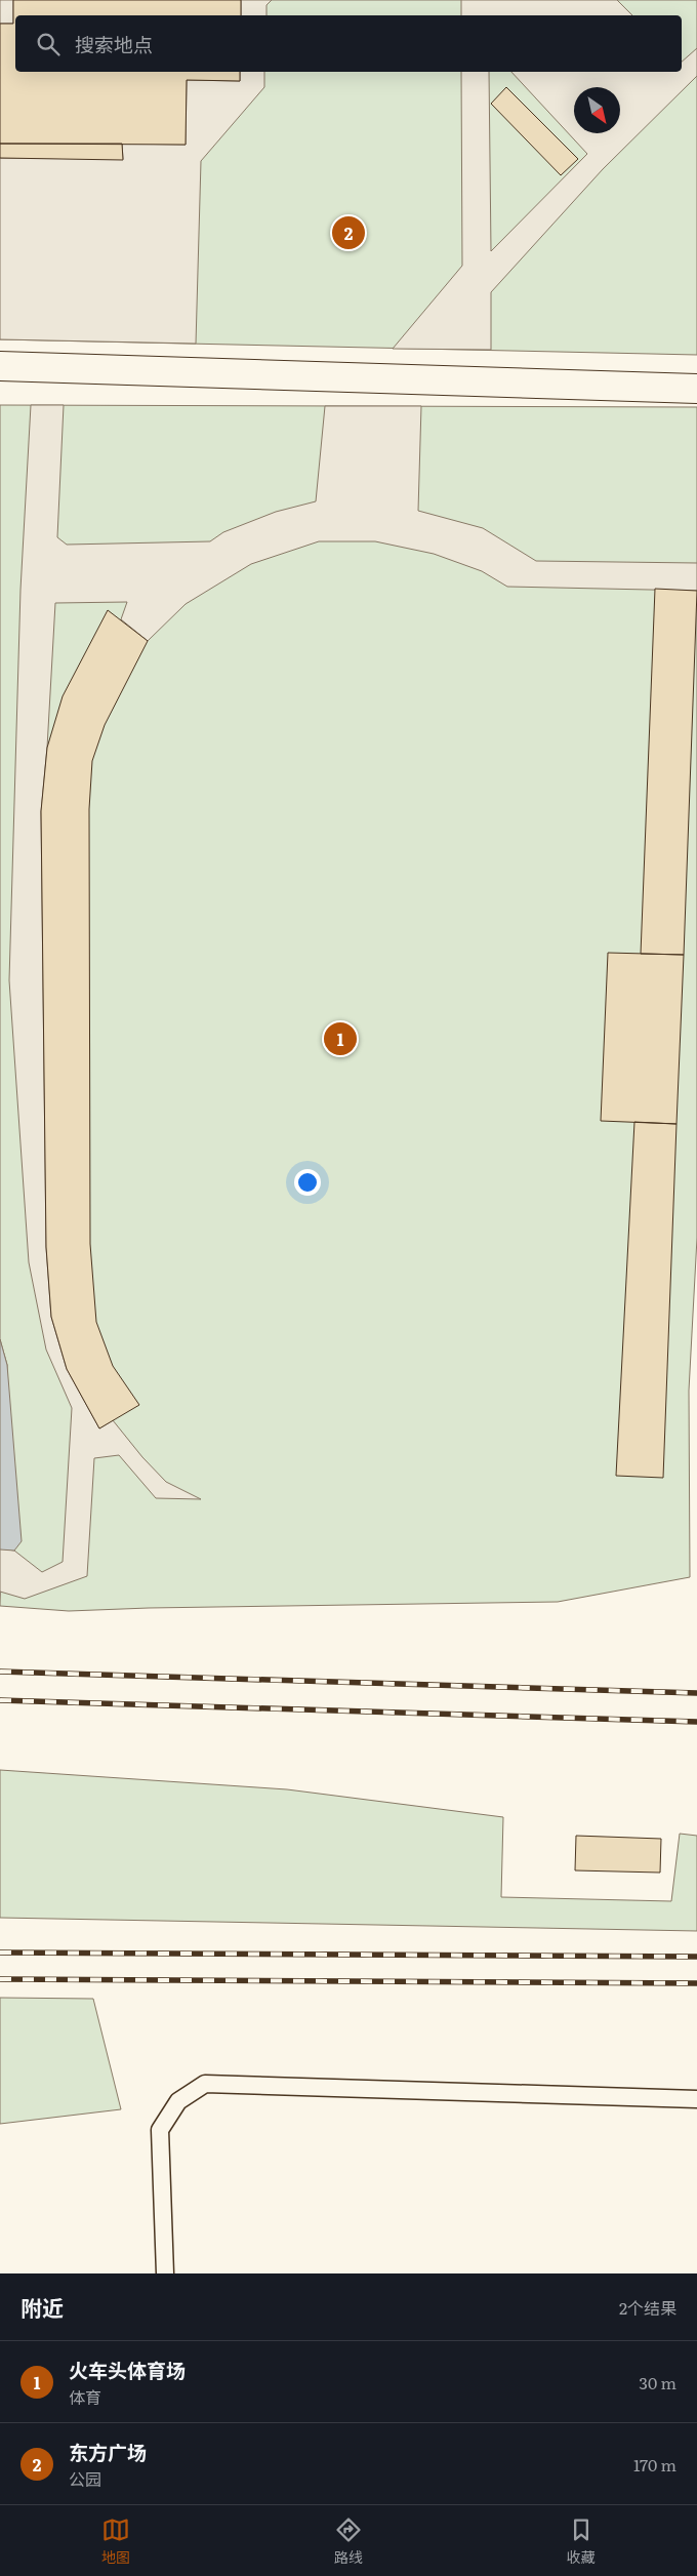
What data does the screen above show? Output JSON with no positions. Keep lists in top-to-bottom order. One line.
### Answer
{"north":"bottom right","page":{"search":"搜索地点","pins":["2","1"],"heading":["附近","2个结果"],"list":[{"mark":"1","name":"火车头体育场","note":"体育","value":"30 m"},{"mark":"2","name":"东方广场","note":"公园","value":"170 m"}],"nav":["地图","路线","收藏"]}}
